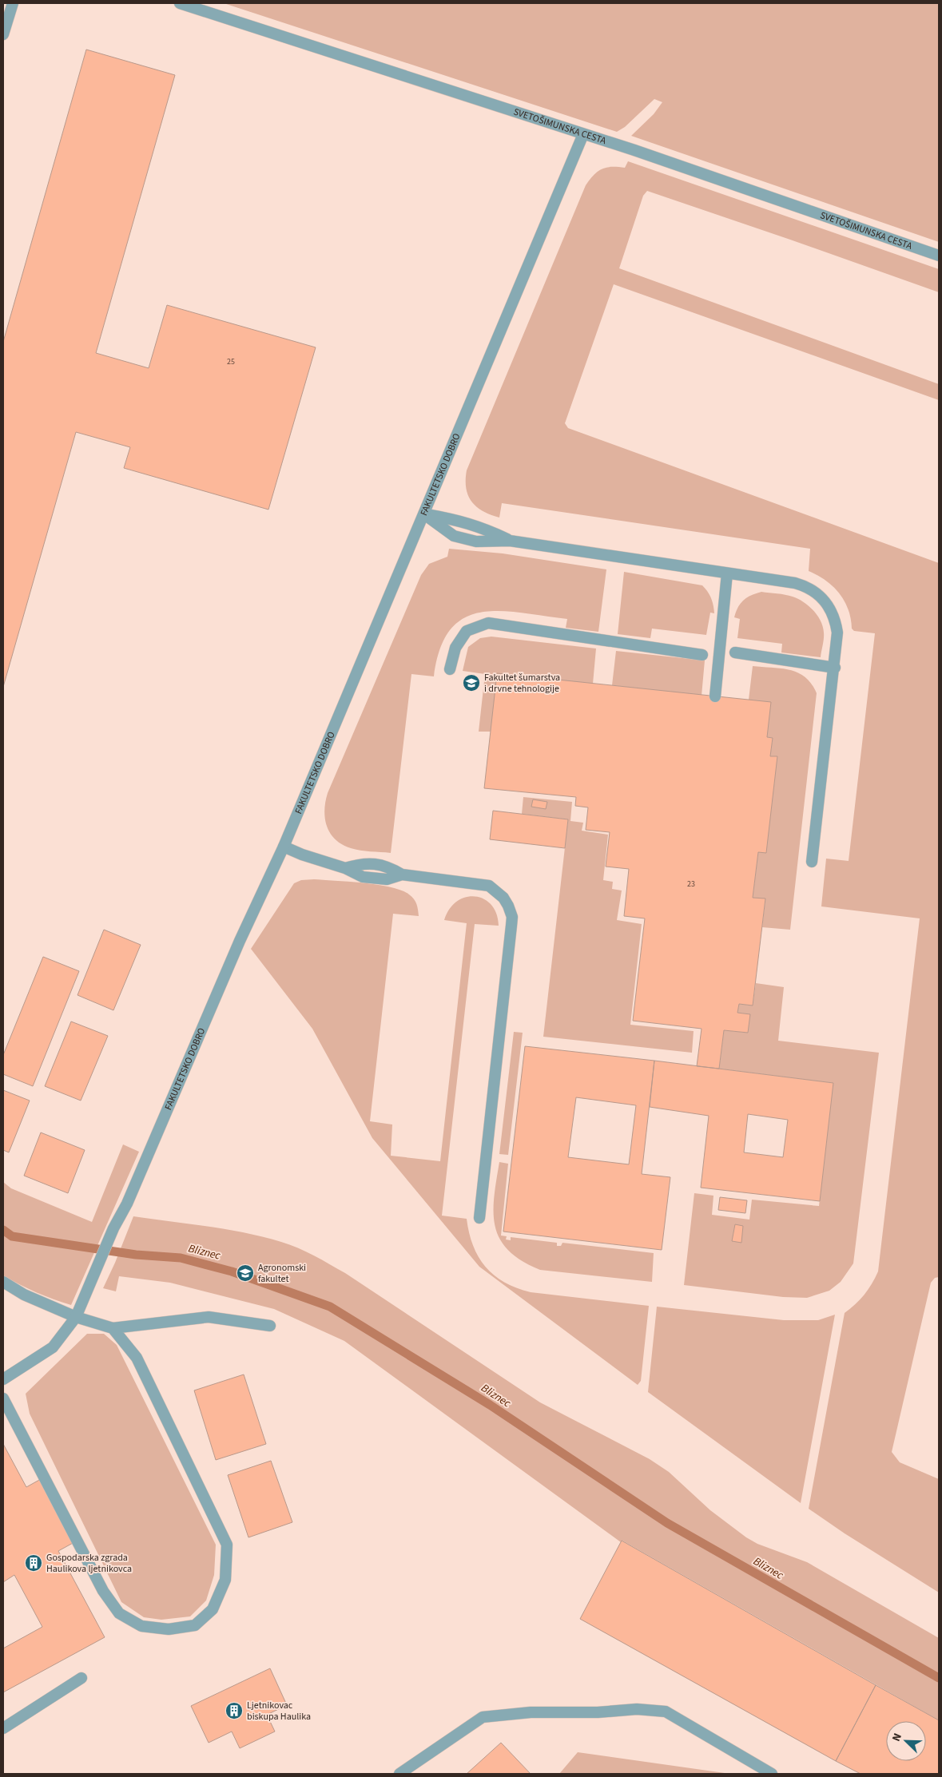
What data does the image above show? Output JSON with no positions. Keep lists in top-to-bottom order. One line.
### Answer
{"streets":{"street":["SVETOŠIMUNSKA CESTA","FAKULTETSKO DOBRO"]},"crossings":[["SVETOŠIMUNSKA CESTA","FAKULTETSKO DOBRO"]],"water":["Bliznec"],"places":{"school or university":["Fakultet šumarstva i drvne tehnologije","Agronomski fakultet"],"building":["Gospodarska zgrada Haulikova ljetnikovca","Ljetnikovac biskupa Haulika"]},"house_numbers":["25","23"],"north":"top left"}
